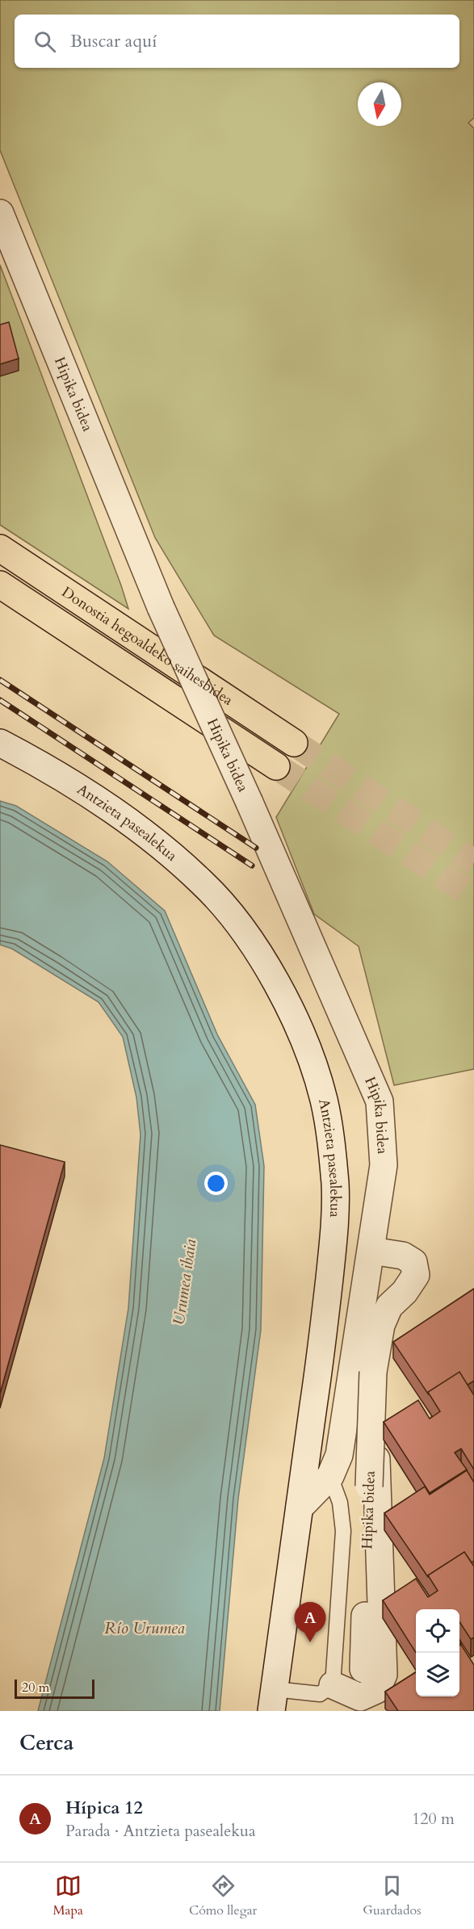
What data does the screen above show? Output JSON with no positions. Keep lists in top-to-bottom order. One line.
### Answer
{"streets":{"main road":["Donostia hegoaldeko saihesbidea"],"street":["Hipika bidea","Antzieta pasealekua"]},"crossings":[["Hipika bidea","Antzieta pasealekua"]],"water":["Urumea ibaia","Río Urumea"],"scale_bar":"20 m","north":"bottom","page":{"search":"Buscar aquí","pins":"A","scale":"20 m","heading":"Cerca","list":[{"mark":"A","name":"Hípica 12","note":"Parada · Antzieta pasealekua","value":"120 m"}],"nav":["Mapa","Cómo llegar","Guardados"]}}
